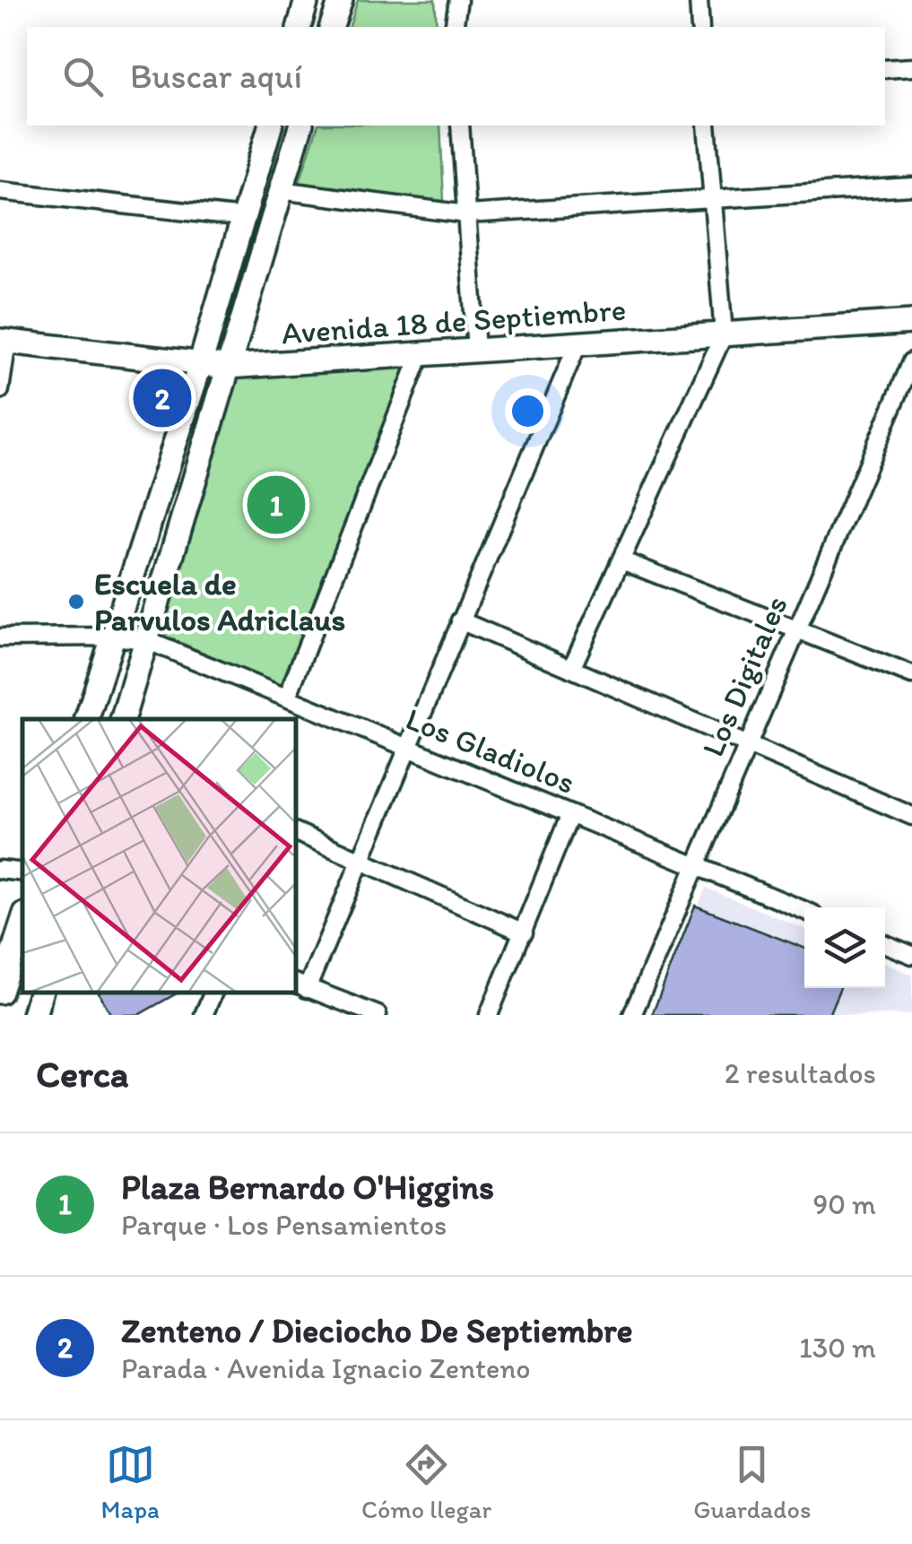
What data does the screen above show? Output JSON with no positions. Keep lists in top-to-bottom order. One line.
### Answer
{"streets":{"main road":["Avenida 18 de Septiembre"],"street":["Los Digitales","Los Gladiolos"]},"crossings":[["Los Digitales","Los Gladiolos"]],"places":["Escuela de Parvulos Adriclaus"],"page":{"search":"Buscar aquí","pins":["2","1"],"heading":["Cerca","2 resultados"],"list":[{"mark":"1","name":"Plaza Bernardo O'Higgins","note":"Parque · Los Pensamientos","value":"90 m"},{"mark":"2","name":"Zenteno / Dieciocho De Septiembre","note":"Parada · Avenida Ignacio Zenteno","value":"130 m"}],"nav":["Mapa","Cómo llegar","Guardados"]}}
